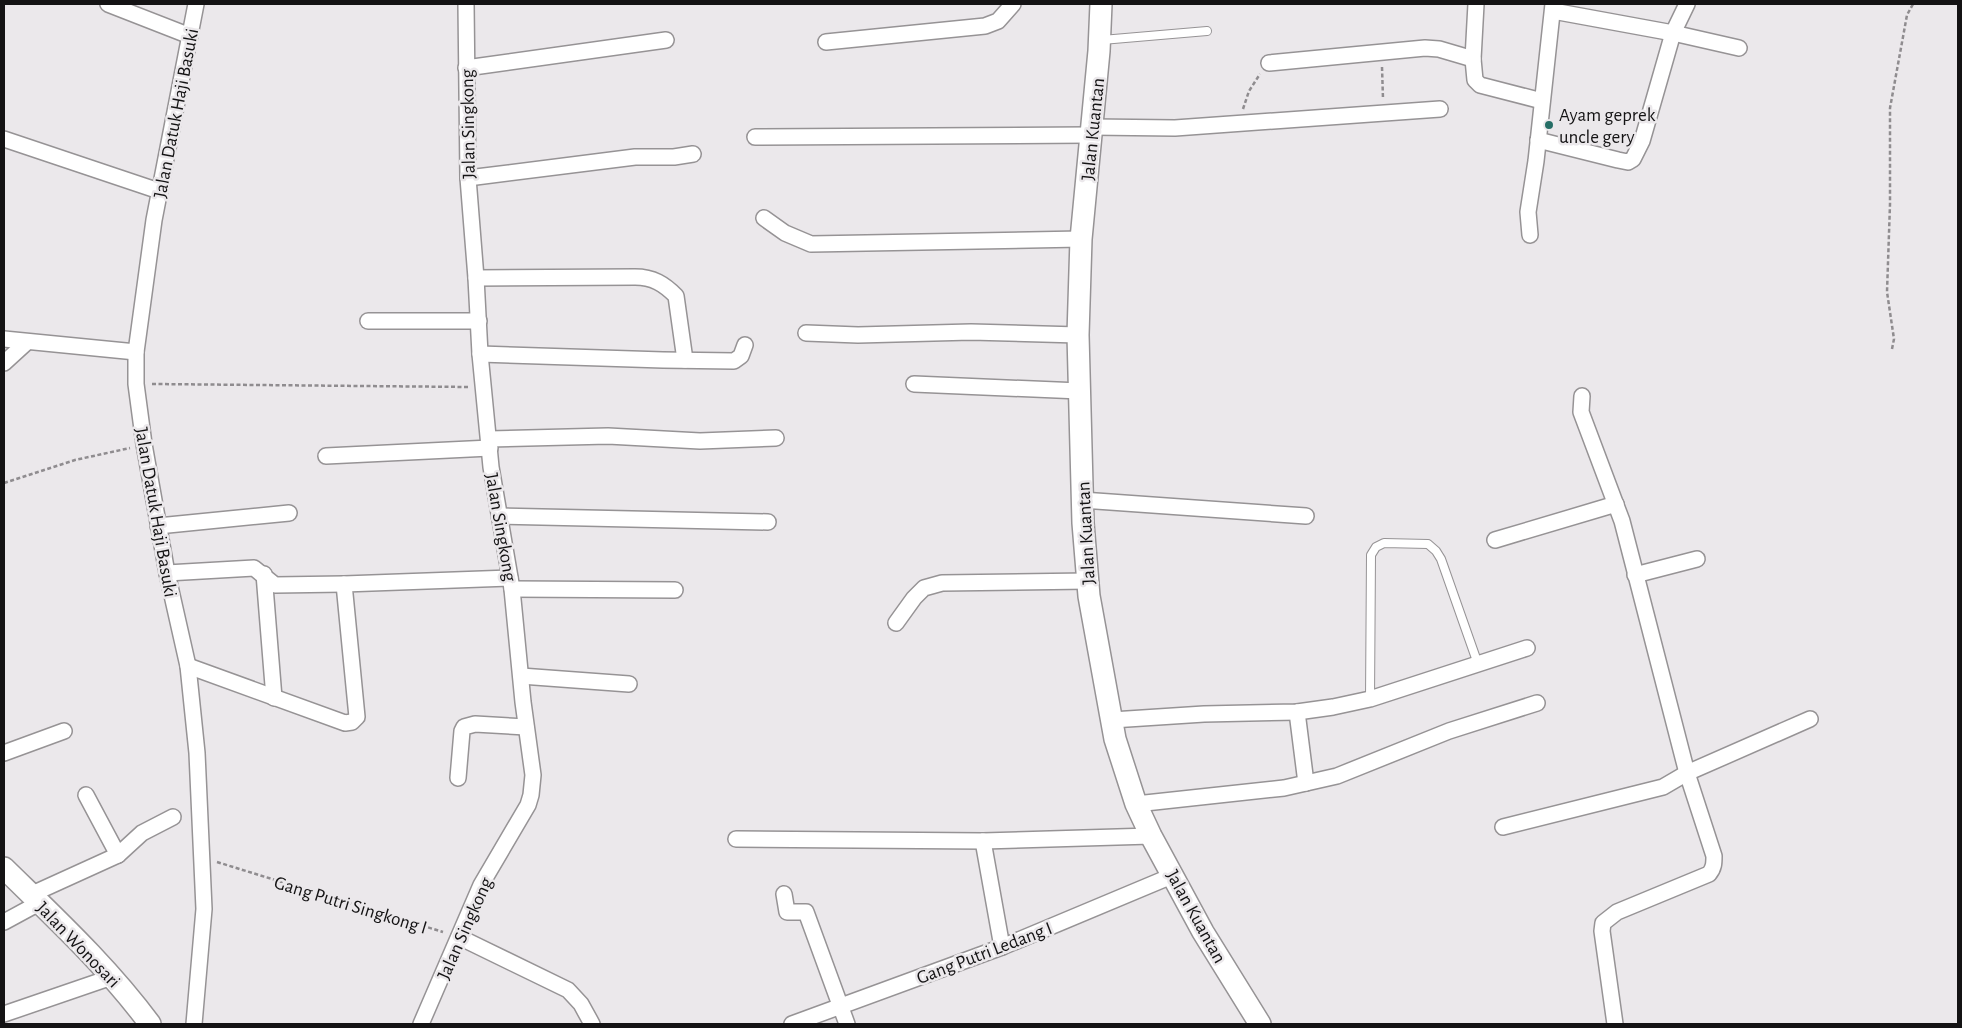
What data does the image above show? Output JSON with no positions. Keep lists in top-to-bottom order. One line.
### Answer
{"streets":{"street":["Jalan Datuk Haji Basuki","Jalan Singkong","Jalan Kuantan","Jalan Wonosari","Gang Putri Ledang I"],"path":["Gang Putri Singkong I"]},"crossings":[["Jalan Datuk Haji Basuki","Gang Putri Singkong I"],["Jalan Singkong","Gang Putri Singkong I"],["Jalan Kuantan","Gang Putri Ledang I"]],"places":["Ayam geprek uncle gery"]}
